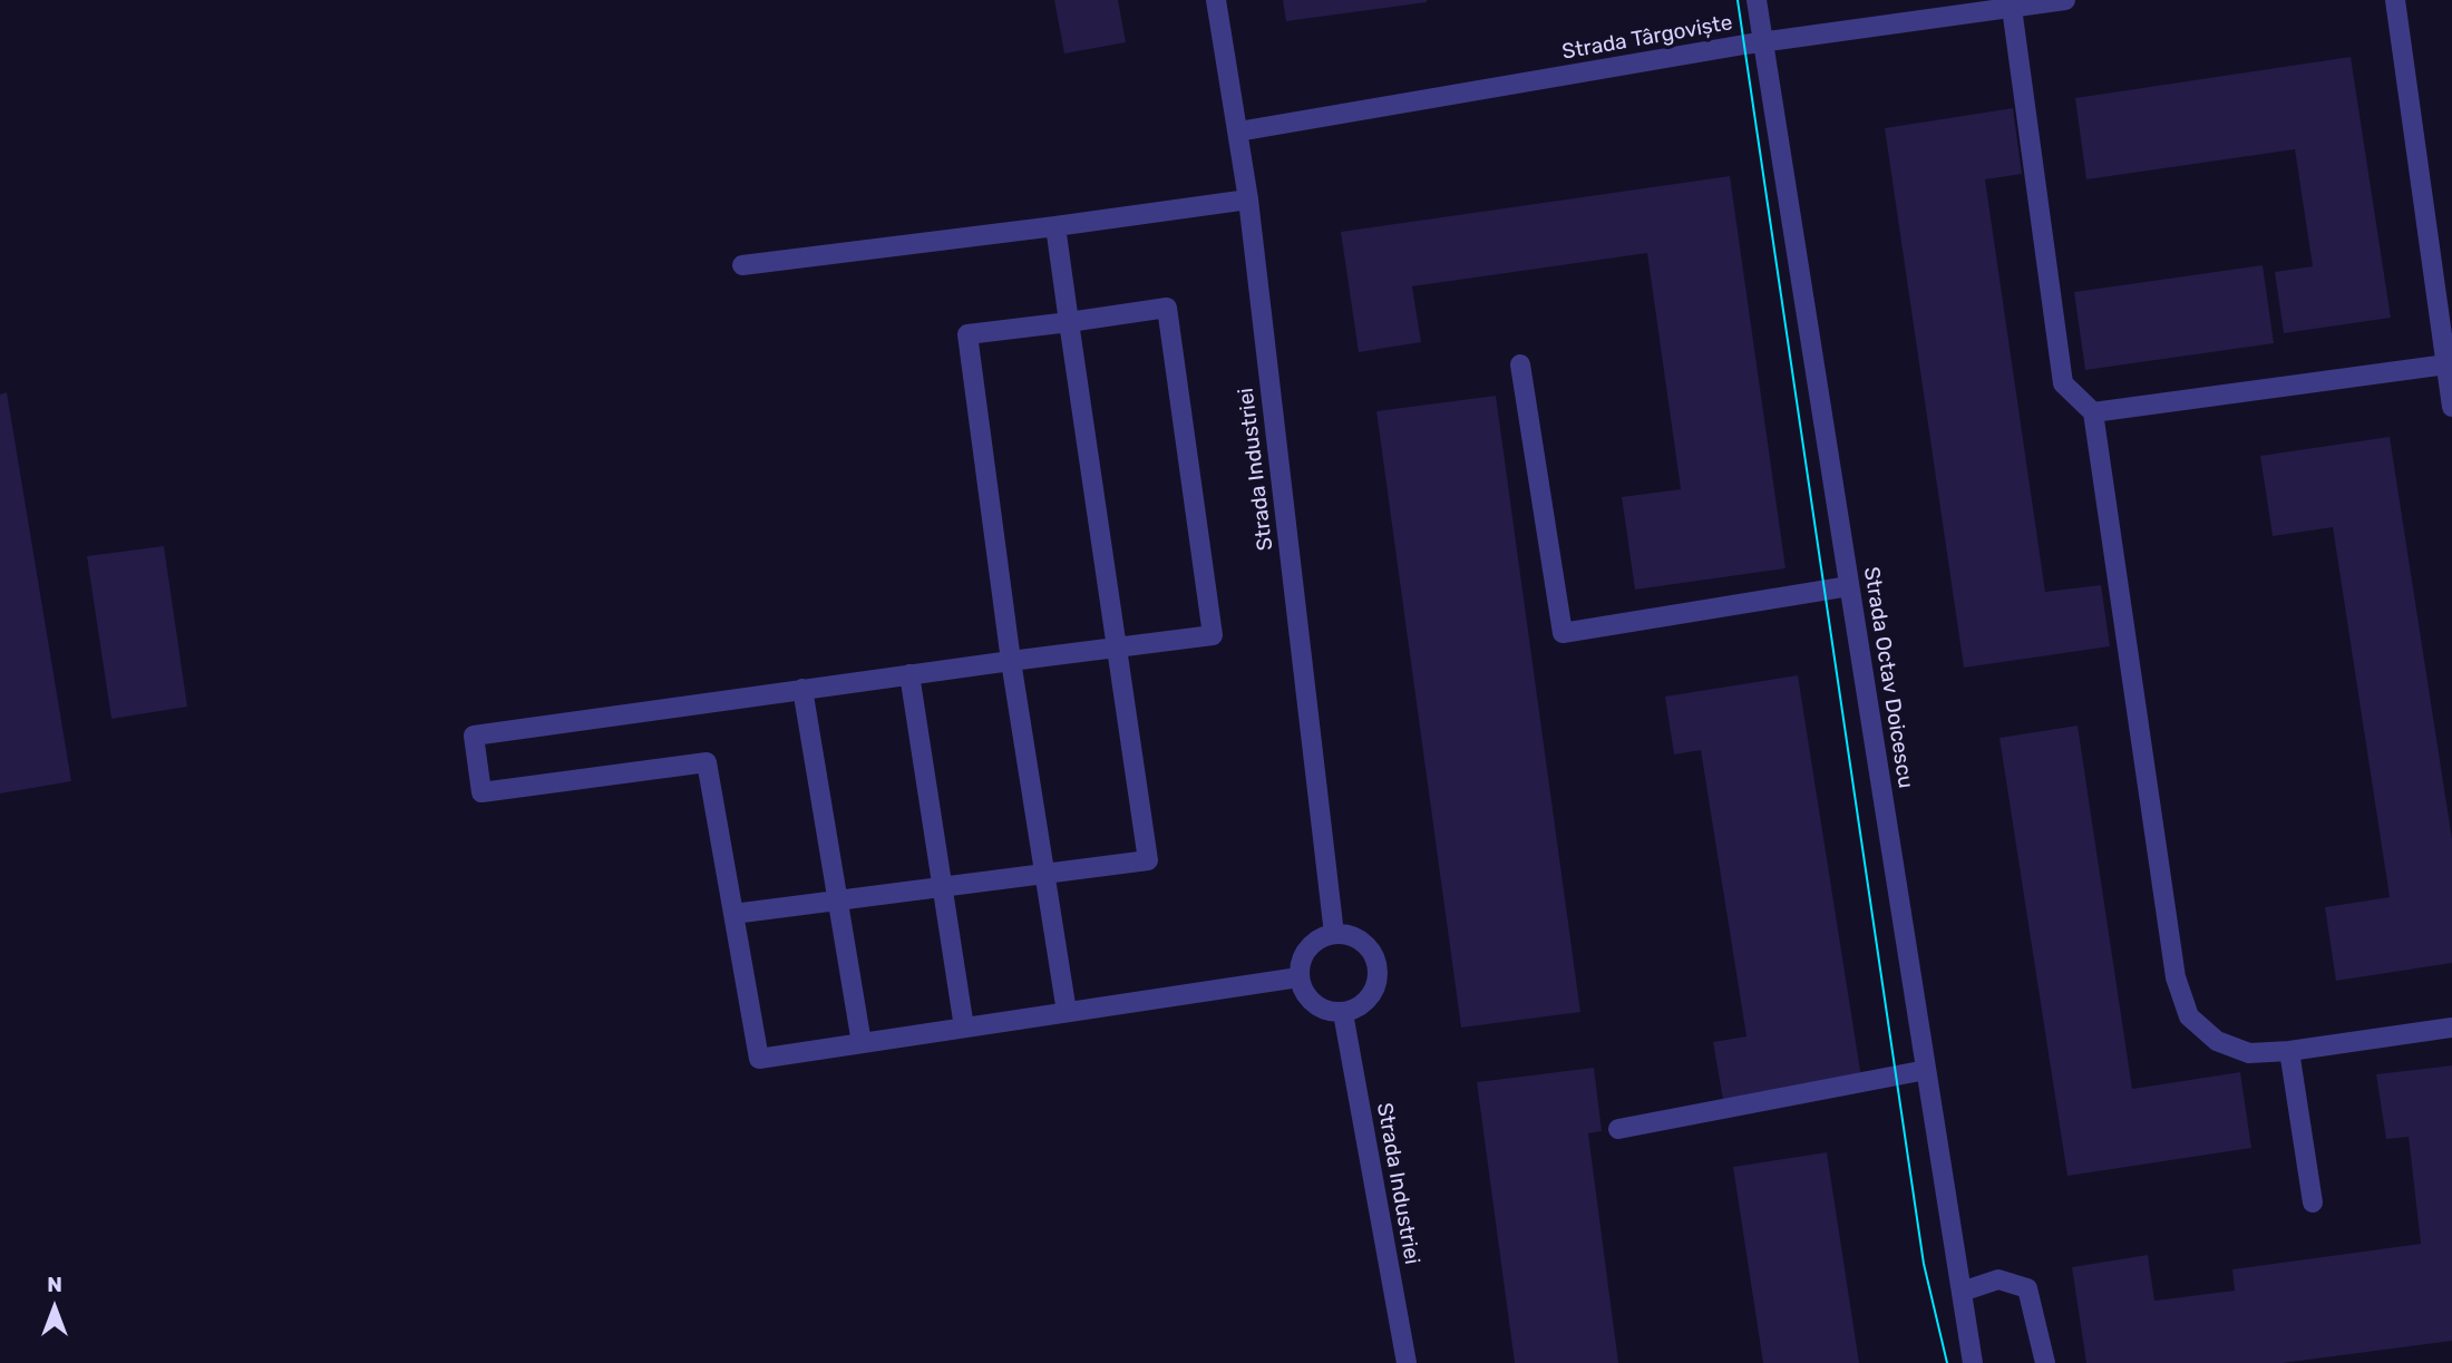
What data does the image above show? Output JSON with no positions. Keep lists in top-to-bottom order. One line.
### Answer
{"streets":{"street":["Strada Târgoviște","Strada Industriei","Strada Octav Doicescu"]},"crossings":[["Strada Târgoviște","Strada Industriei"],["Strada Târgoviște","Strada Octav Doicescu"]],"north":"top"}
